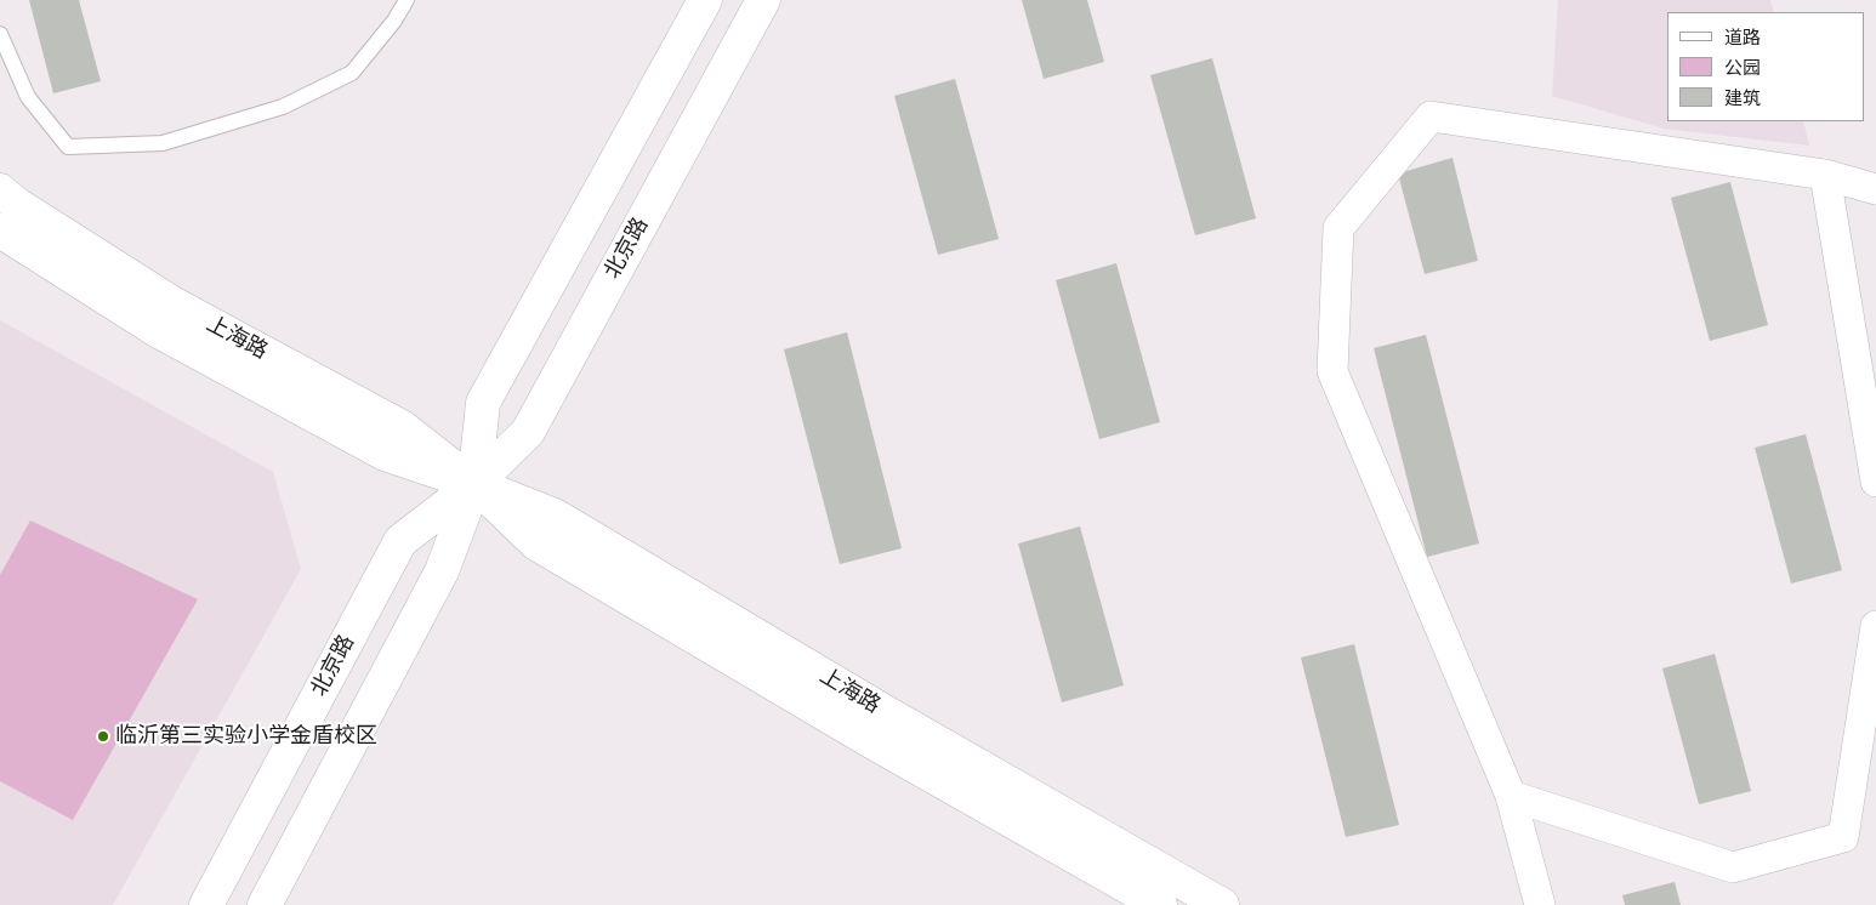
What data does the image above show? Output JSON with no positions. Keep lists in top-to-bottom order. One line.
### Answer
{"streets":{"street":["北京路","上海路"]},"crossings":[["北京路","上海路"]],"places":["临沂第三实验小学金盾校区"],"legend":["道路","公园","建筑"]}
